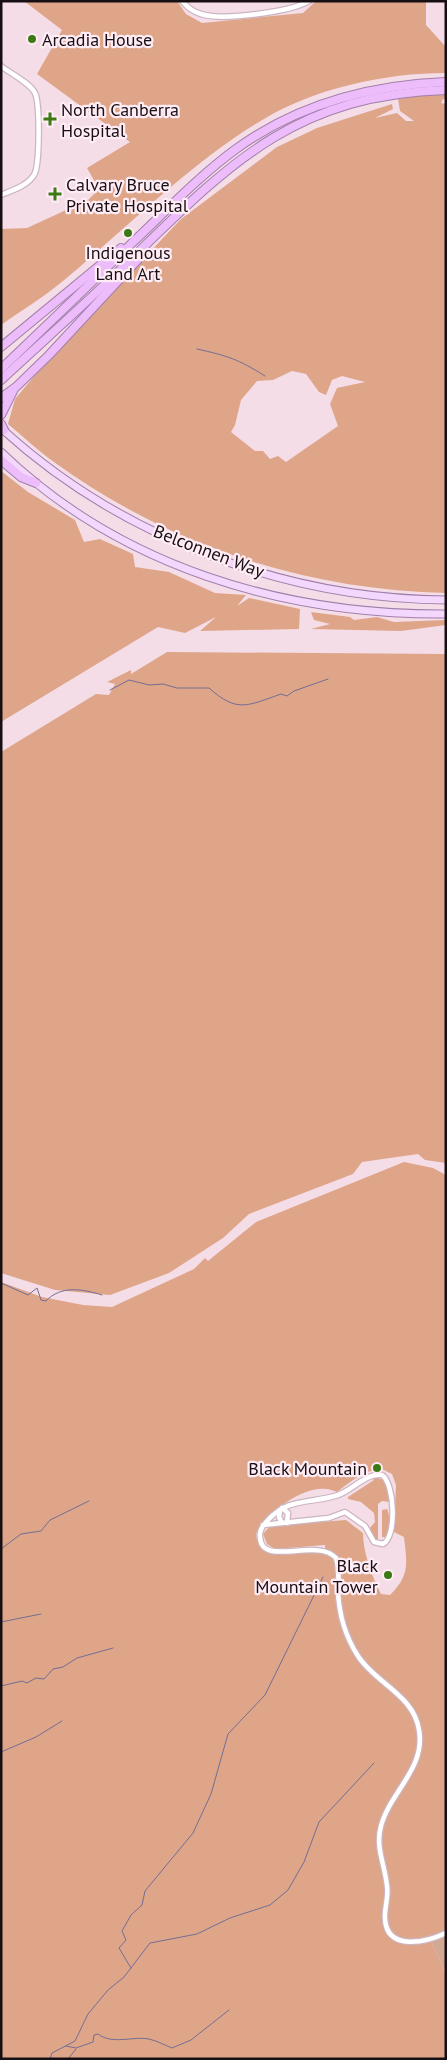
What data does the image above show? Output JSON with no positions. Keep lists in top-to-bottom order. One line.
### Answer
{"streets":{"main road":["Belconnen Way"]},"places":{"other":["Arcadia House","Indigenous Land Art","Black Mountain","Black Mountain Tower"],"health":["North Canberra Hospital","Calvary Bruce Private Hospital"]}}
